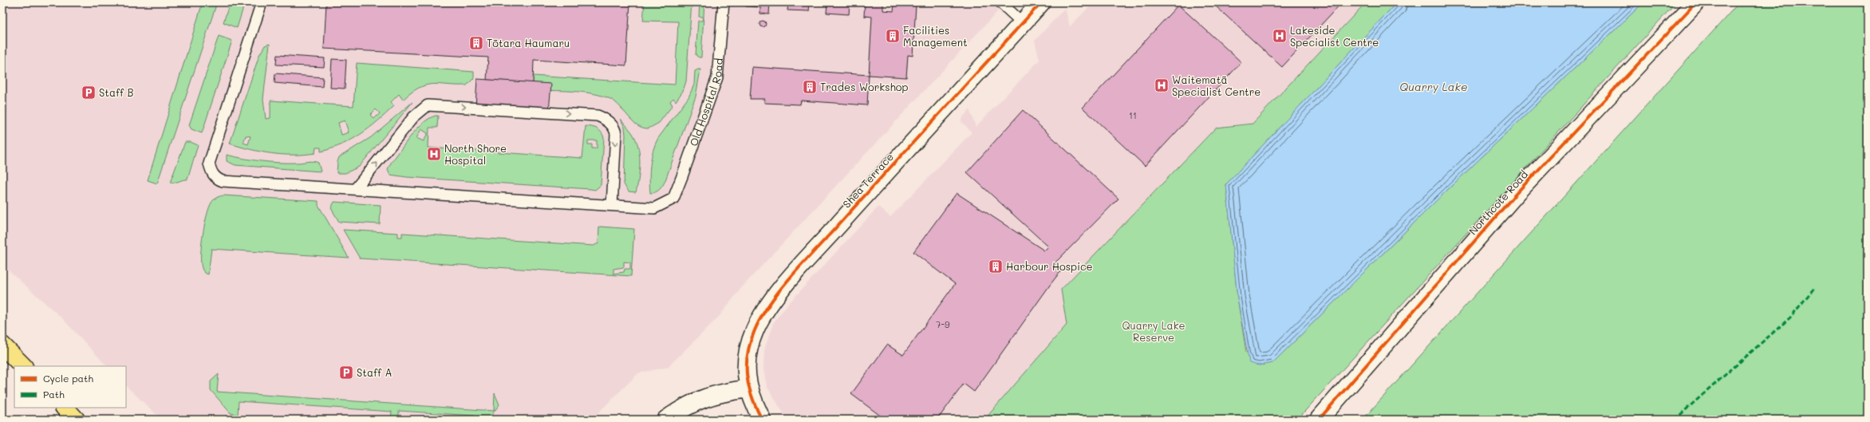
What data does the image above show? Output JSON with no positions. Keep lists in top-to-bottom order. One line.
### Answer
{"streets":{"street":["Shea Terrace","Northcote Road"],"lane":["Old Hospital Road"]},"water":["Quarry Lake"],"parks":["Quarry Lake Reserve"],"places":{"building":["Facilities Management","Tōtara Haumaru","Trades Workshop","Harbour Hospice"],"hospital":["Lakeside Specialist Centre","Waitematā Specialist Centre","North Shore Hospital"],"parking":["Staff B","Staff A"]},"house_numbers":["11","7-9"],"legend":["Cycle path","Path"]}
